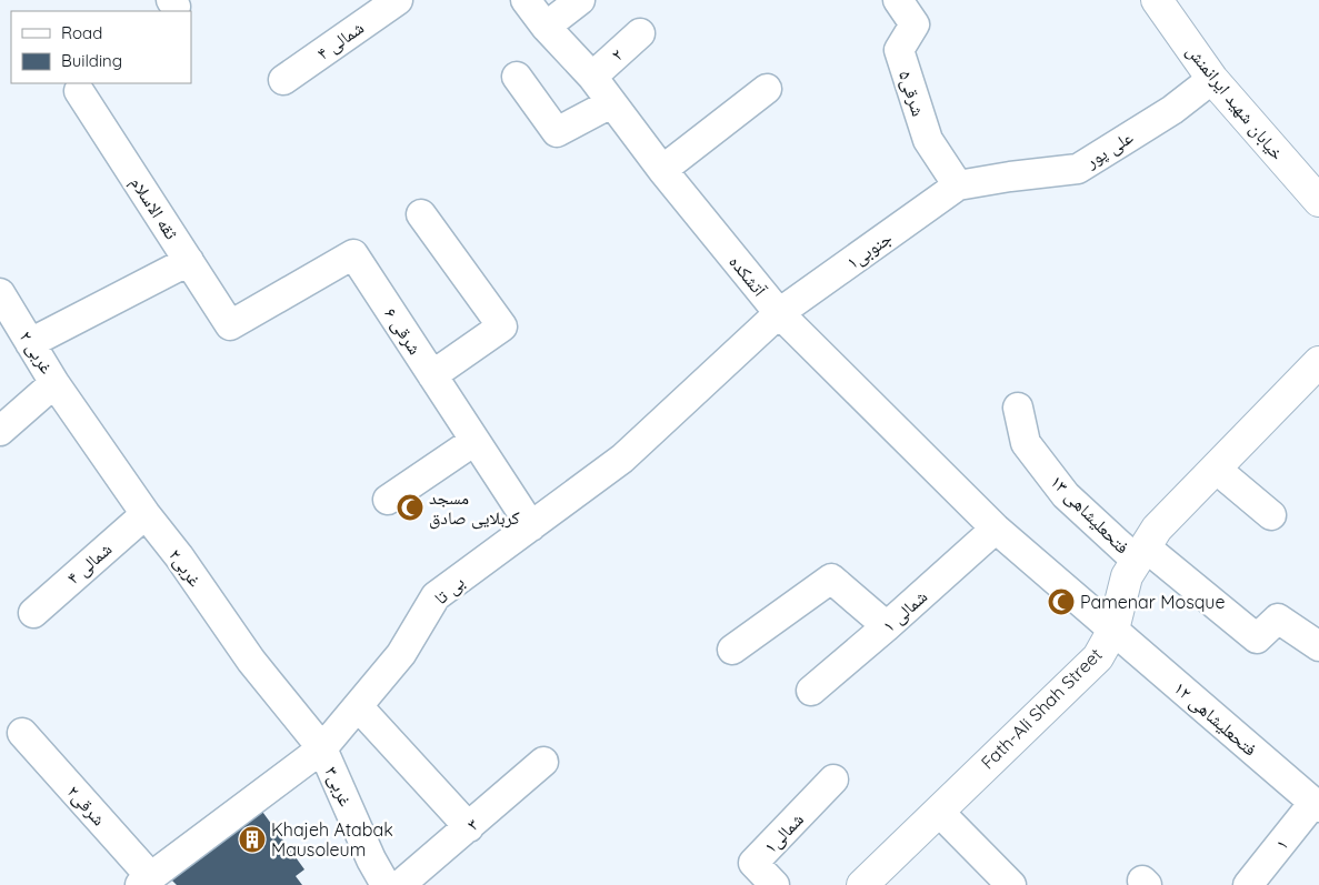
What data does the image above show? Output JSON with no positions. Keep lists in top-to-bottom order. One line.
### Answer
{"streets":{"street":["۴ شمالی","۲","شرقی۵","خیابان شهید ایرانمنش","علی پور","ثقه الاسلام","جنوبی۱","آتشکده","۶ شرقی","۲ غربی","فتحعلیشاهی ۱۳","غربی۲","بی تا","۱ شمالی","Fath-Ali Shah Street","فتحعلیشاهی ۱۲","غربی۳","شرقی۲","۳","شمالی۱","۱"]},"crossings":[["۴ شمالی","غربی۲"],["۲","آتشکده"],["شرقی۵","علی پور"],["شرقی۵","جنوبی۱"],["خیابان شهید ایرانمنش","علی پور"],["علی پور","جنوبی۱"],["ثقه الاسلام","۶ شرقی"],["جنوبی۱","آتشکده"],["جنوبی۱","بی تا"],["آتشکده","بی تا"],["آتشکده","۱ شمالی"],["آتشکده","Fath-Ali Shah Street"],["آتشکده","فتحعلیشاهی ۱۲"],["۶ شرقی","بی تا"],["۲ غربی","غربی۲"],["فتحعلیشاهی ۱۳","Fath-Ali Shah Street"],["غربی۲","بی تا"],["غربی۲","غربی۳"],["بی تا","غربی۳"],["بی تا","شرقی۲"],["Fath-Ali Shah Street","فتحعلیشاهی ۱۲"],["فتحعلیشاهی ۱۲","۱"]],"places":{"mosque":["مسجد کربلایی صادق","Pamenar Mosque"],"building":["Khajeh Atabak Mausoleum"]},"legend":["Road","Building"]}
